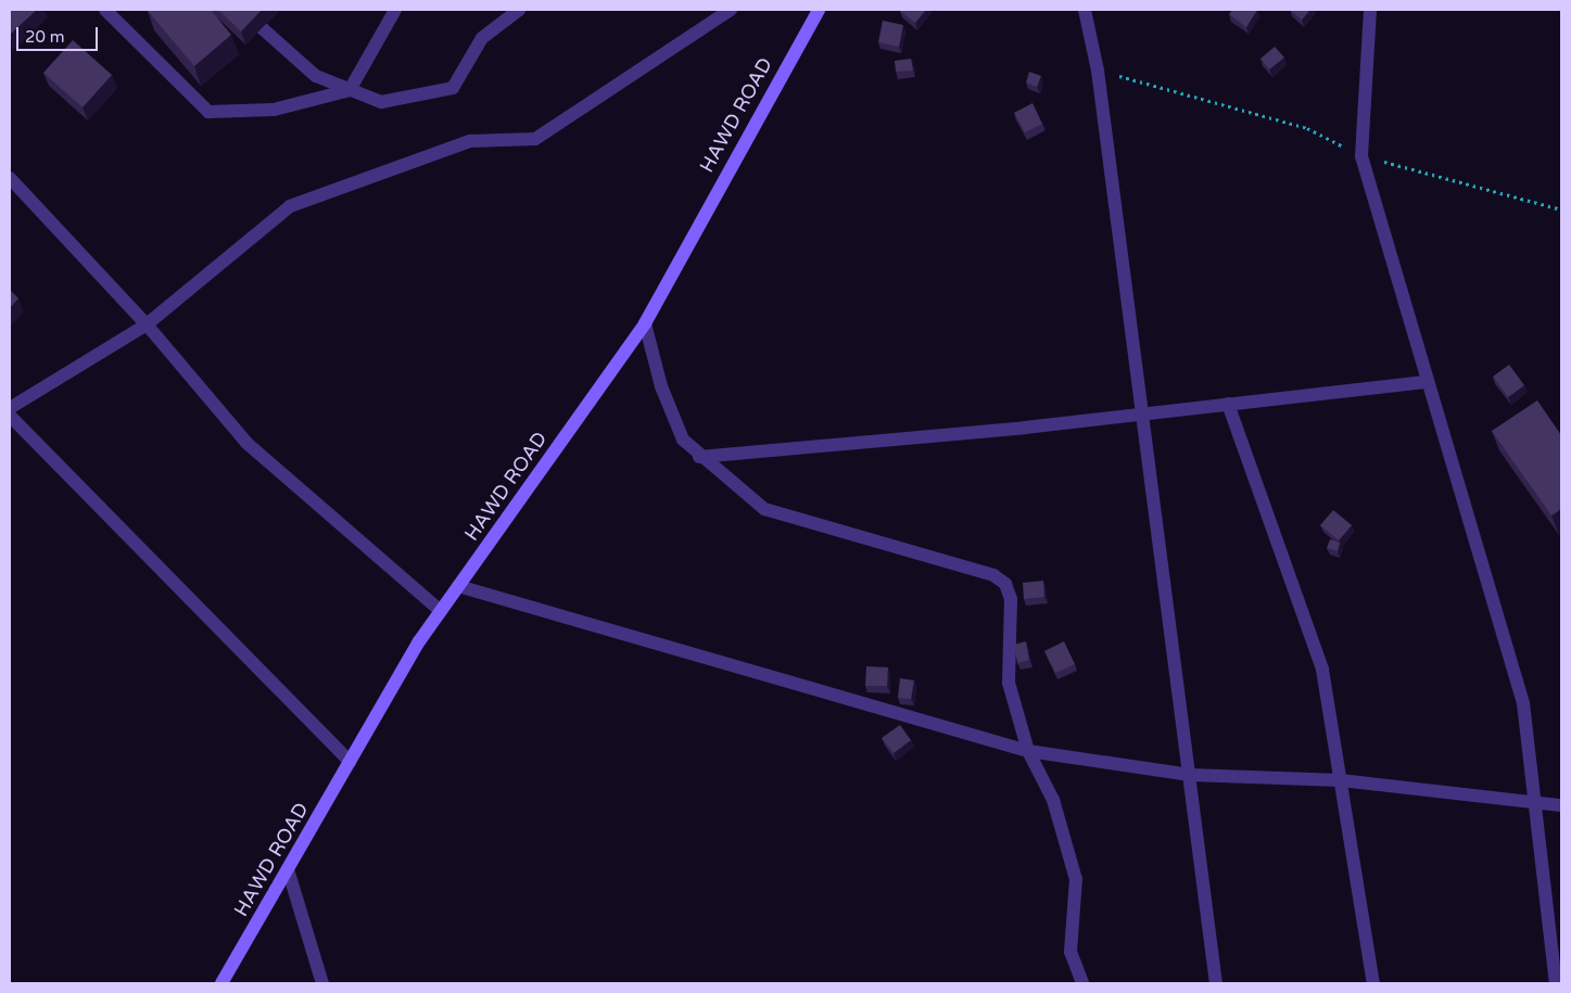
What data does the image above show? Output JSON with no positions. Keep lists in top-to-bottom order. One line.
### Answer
{"streets":{"main road":["HAWD ROAD"]},"scale_bar":"20 m"}
